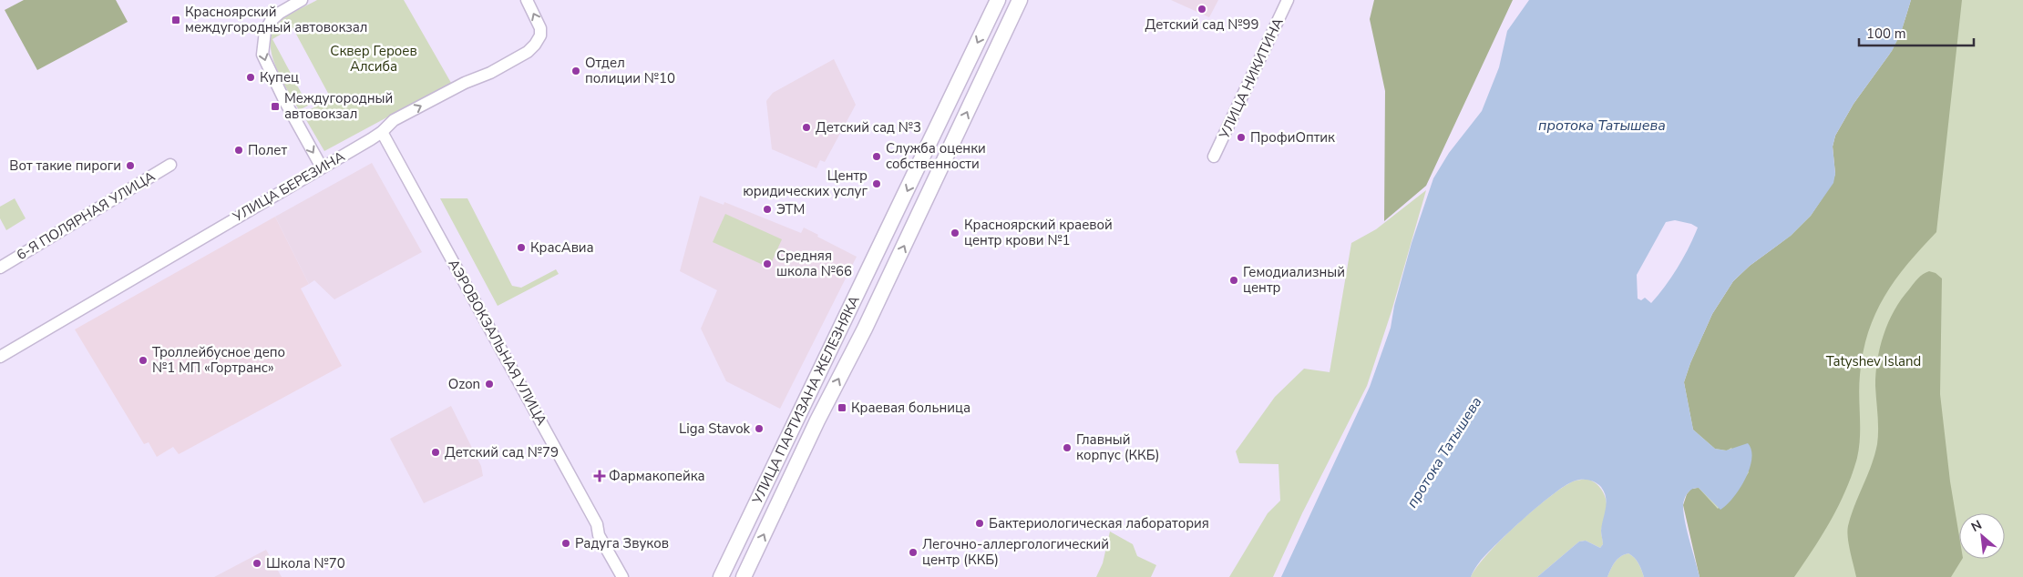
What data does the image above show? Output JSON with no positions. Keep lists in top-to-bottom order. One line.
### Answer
{"streets":{"main road":["УЛИЦА ПАРТИЗАНА ЖЕЛЕЗНЯКА"],"street":["УЛИЦА НИКИТИНА","УЛИЦА БЕРЕЗИНА","6-Я ПОЛЯРНАЯ УЛИЦА","АЭРОВОКЗАЛЬНАЯ УЛИЦА"]},"crossings":[["УЛИЦА БЕРЕЗИНА","АЭРОВОКЗАЛЬНАЯ УЛИЦА"]],"water":["протока Татышева"],"parks":["Сквер Героев Алсиба","Tatyshev Island"],"places":{"other":["Детский сад №99","Отдел полиции №10","Купец","Детский сад №3","ПрофиОптик","Полет","Служба оценки собственности","Вот такие пироги","Центр юридических услуг","ЭТМ","Красноярский краевой центр крови №1","КрасАвиа","Средняя школа №66","Гемодиализный центр","Троллейбусное депо №1 МП «Гортранс»","Ozon","Liga Stavok","Главный корпус (ККБ)","Детский сад №79","Бактериологическая лаборатория","Радуга Звуков","Легочно-аллергологический центр (ККБ)","Школа №70"],"transit":["Красноярский междугородный автовокзал","Междугородный автовокзал","Краевая больница"],"health":["Фармакопейка"]},"scale_bar":"100 m","north":"top left"}
